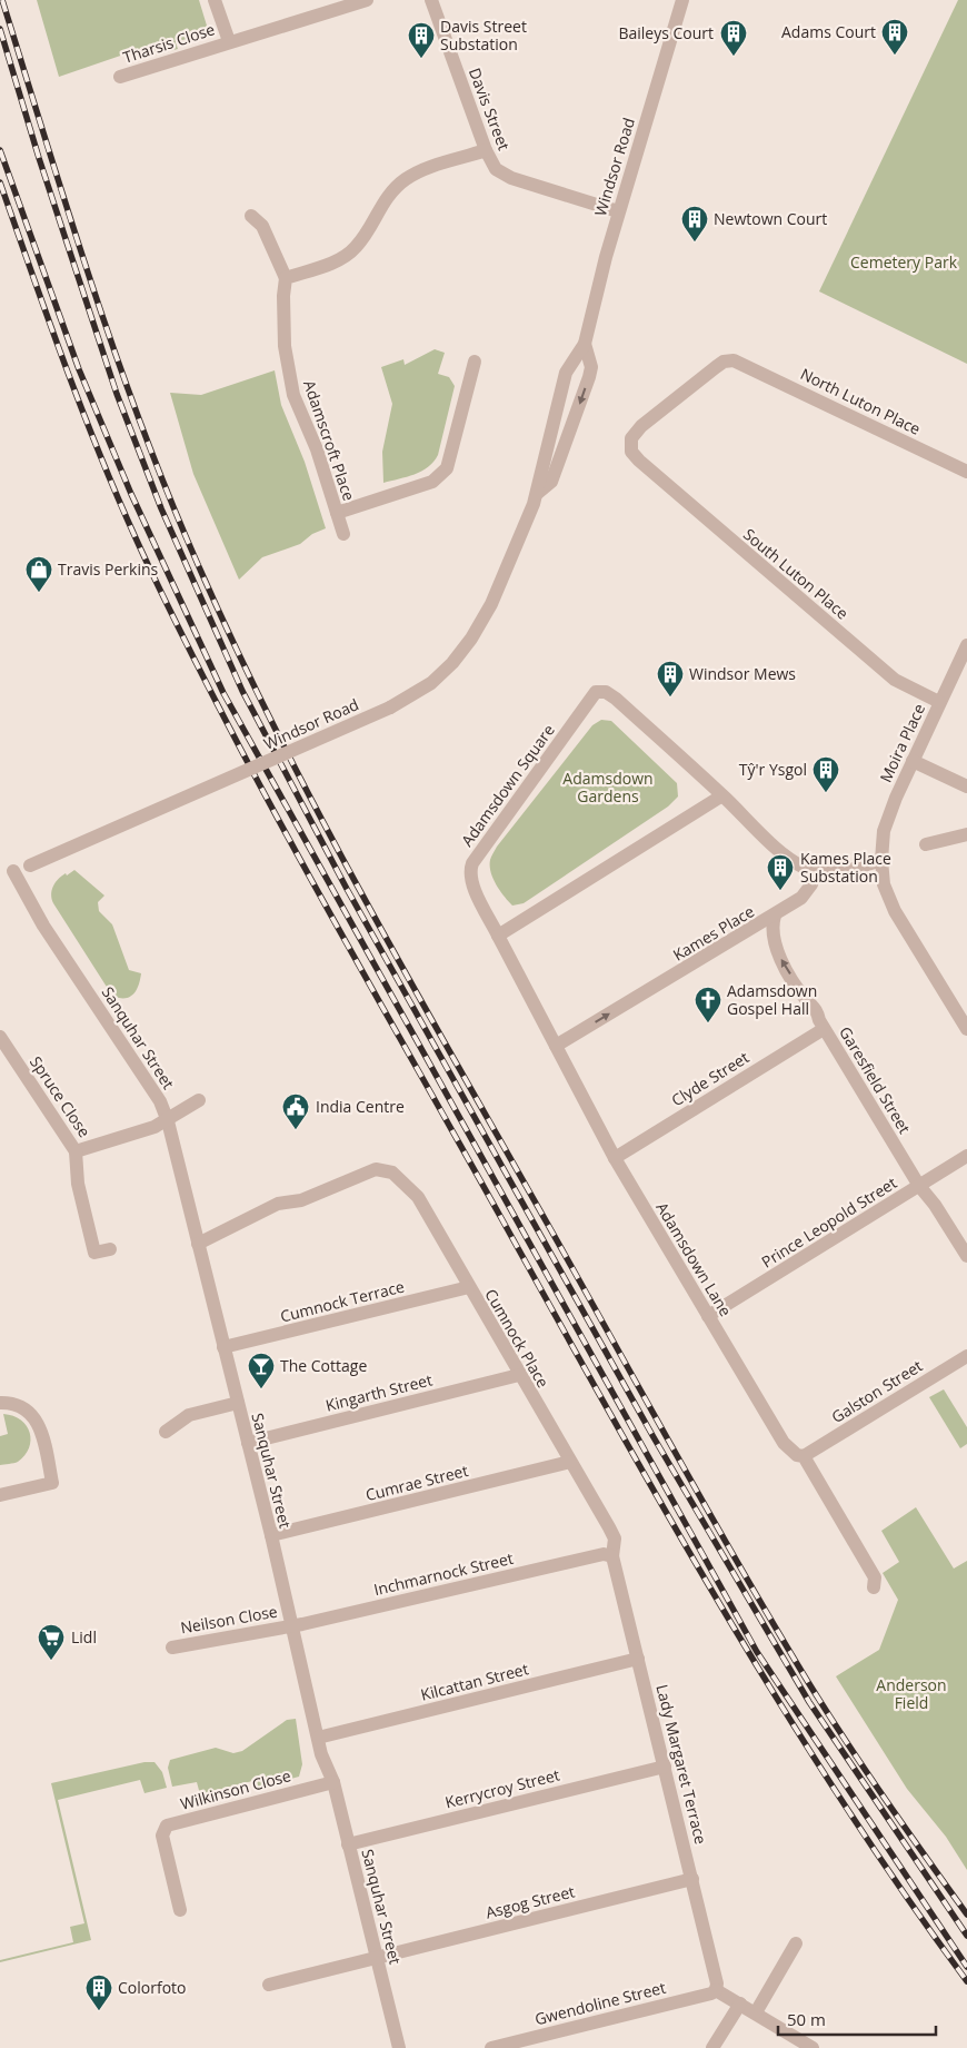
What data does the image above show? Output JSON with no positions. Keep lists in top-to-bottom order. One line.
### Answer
{"streets":{"street":["Tharsis Close","Davis Street","Windsor Road","North Luton Place","Adamscroft Place","South Luton Place","Moira Place","Adamsdown Square","Kames Place","Sanquhar Street","Clyde Street","Garesfield Street","Spruce Close","Prince Leopold Street","Adamsdown Lane","Cumnock Terrace","Cumnock Place","Galston Street","Kingarth Street","Cumrae Street","Inchmarnock Street","Neilson Close","Kilcattan Street","Lady Margaret Terrace","Kerrycroy Street","Wilkinson Close","Asgog Street","Gwendoline Street"]},"crossings":[["Davis Street","Windsor Road"],["Windsor Road","Sanquhar Street"],["North Luton Place","South Luton Place"],["South Luton Place","Moira Place"],["Adamsdown Square","Kames Place"],["Adamsdown Square","Adamsdown Lane"],["Kames Place","Garesfield Street"],["Kames Place","Adamsdown Lane"],["Sanquhar Street","Spruce Close"],["Sanquhar Street","Cumnock Terrace"],["Sanquhar Street","Cumnock Place"],["Sanquhar Street","Kingarth Street"],["Sanquhar Street","Cumrae Street"],["Sanquhar Street","Inchmarnock Street"],["Sanquhar Street","Neilson Close"],["Sanquhar Street","Kilcattan Street"],["Sanquhar Street","Kerrycroy Street"],["Sanquhar Street","Wilkinson Close"],["Sanquhar Street","Asgog Street"],["Clyde Street","Garesfield Street"],["Clyde Street","Adamsdown Lane"],["Garesfield Street","Prince Leopold Street"],["Prince Leopold Street","Adamsdown Lane"],["Adamsdown Lane","Galston Street"],["Cumnock Terrace","Cumnock Place"],["Cumnock Place","Kingarth Street"],["Cumnock Place","Cumrae Street"],["Cumnock Place","Lady Margaret Terrace"],["Inchmarnock Street","Neilson Close"],["Inchmarnock Street","Lady Margaret Terrace"],["Kilcattan Street","Lady Margaret Terrace"],["Lady Margaret Terrace","Kerrycroy Street"],["Lady Margaret Terrace","Asgog Street"],["Lady Margaret Terrace","Gwendoline Street"]],"one_way":["Kames Place"],"parks":["Cemetery Park","Adamsdown Gardens","Anderson Field"],"places":{"building":["Adams Court","Baileys Court","Davis Street Substation","Newtown Court","Windsor Mews","Tŷ'r Ysgol","Kames Place Substation","Colorfoto"],"shop":["Travis Perkins"],"church":["Adamsdown Gospel Hall"],"public building":["India Centre"],"bar":["The Cottage"],"supermarket":["Lidl"]},"scale_bar":"50 m"}
